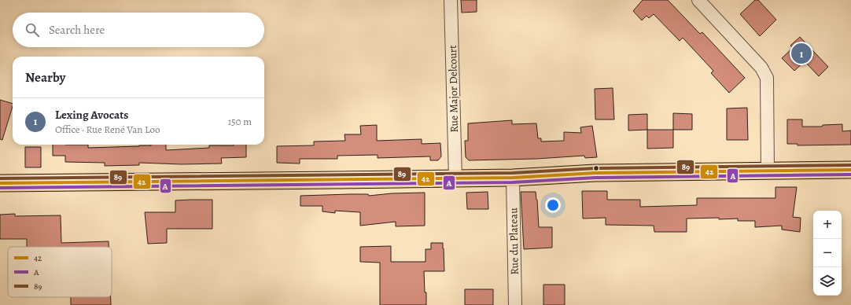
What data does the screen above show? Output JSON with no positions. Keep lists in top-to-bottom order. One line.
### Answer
{"streets":{"street":["Rue Major Delcourt","Rue du Plateau"]},"lines":["transit line 89","transit line 42","transit line A"],"legend":["42","A","89"],"page":{"search":"Search here","pins":"1","heading":"Nearby","list":[{"mark":"1","name":"Lexing Avocats","note":"Office · Rue René Van Loo","value":"150 m"}],"map_buttons":["+","−"]}}
